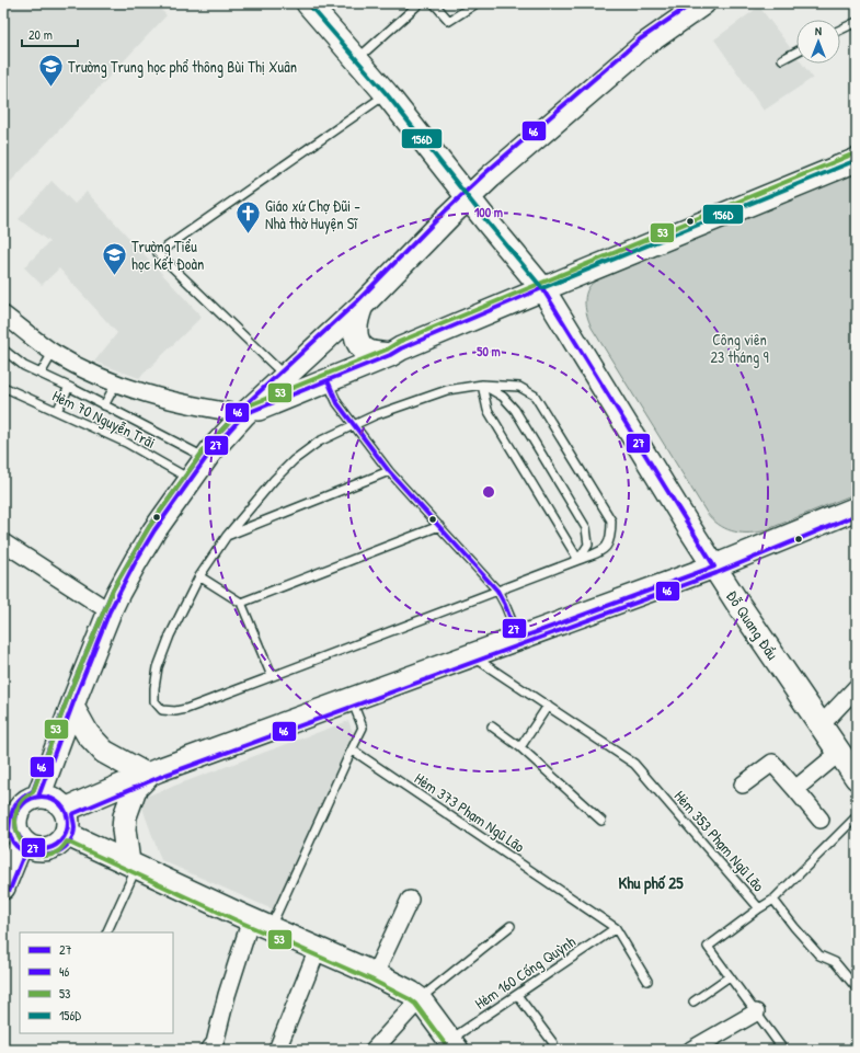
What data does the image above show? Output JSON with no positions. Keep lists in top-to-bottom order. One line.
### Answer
{"streets":{"main road":["Ðỗ Quang Ðẩu"],"lane":["Hẻm 70 Nguyễn Trãi","Hẻm 373 Phạm Ngũ Lão","Hẻm 353 Phạm Ngũ Lão","Hẻm 160 Cống Quỳnh"]},"crossings":[["Hẻm 373 Phạm Ngũ Lão","Hẻm 160 Cống Quỳnh"]],"districts":["Khu phố 25"],"parks":["Công viên 23 tháng 9"],"places":{"school or university":["Trường Trung học phổ thông Bùi Thị Xuân","Trường Tiểu học Kết Đoàn"],"church":["Giáo xứ Chợ Đũi - Nhà thờ Huyện Sĩ"]},"lines":["transit line 46","transit line 156D","transit line 53","transit line 27"],"legend":["27","46","53","156D"],"scale_bar":"20 m","north":"top","rings":["100 m","50 m"]}
